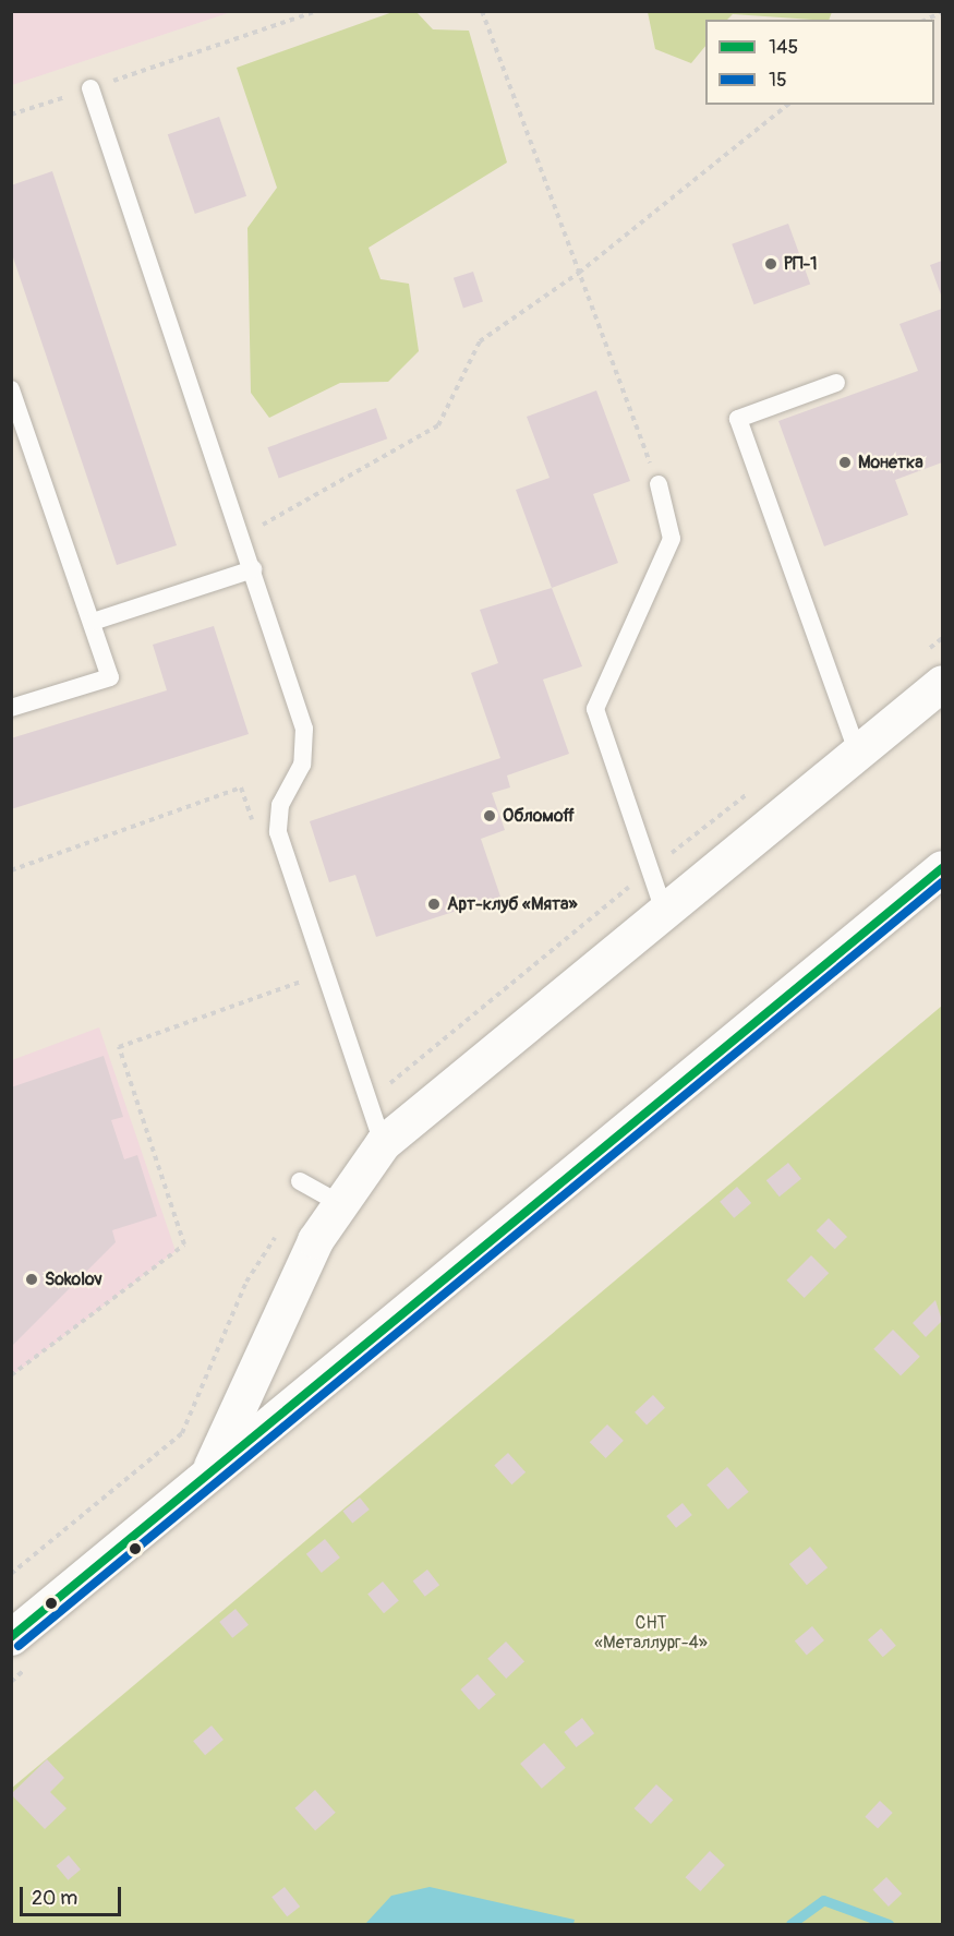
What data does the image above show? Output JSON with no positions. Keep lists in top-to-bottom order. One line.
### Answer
{"parks":["СНТ «Металлург-4»"],"places":["РП-1","Монетка","Обломоff","Арт-клуб «Мята»","Sokolov"],"lines":["transit line 145","transit line 15"],"legend":["145","15"],"scale_bar":"20 m"}
